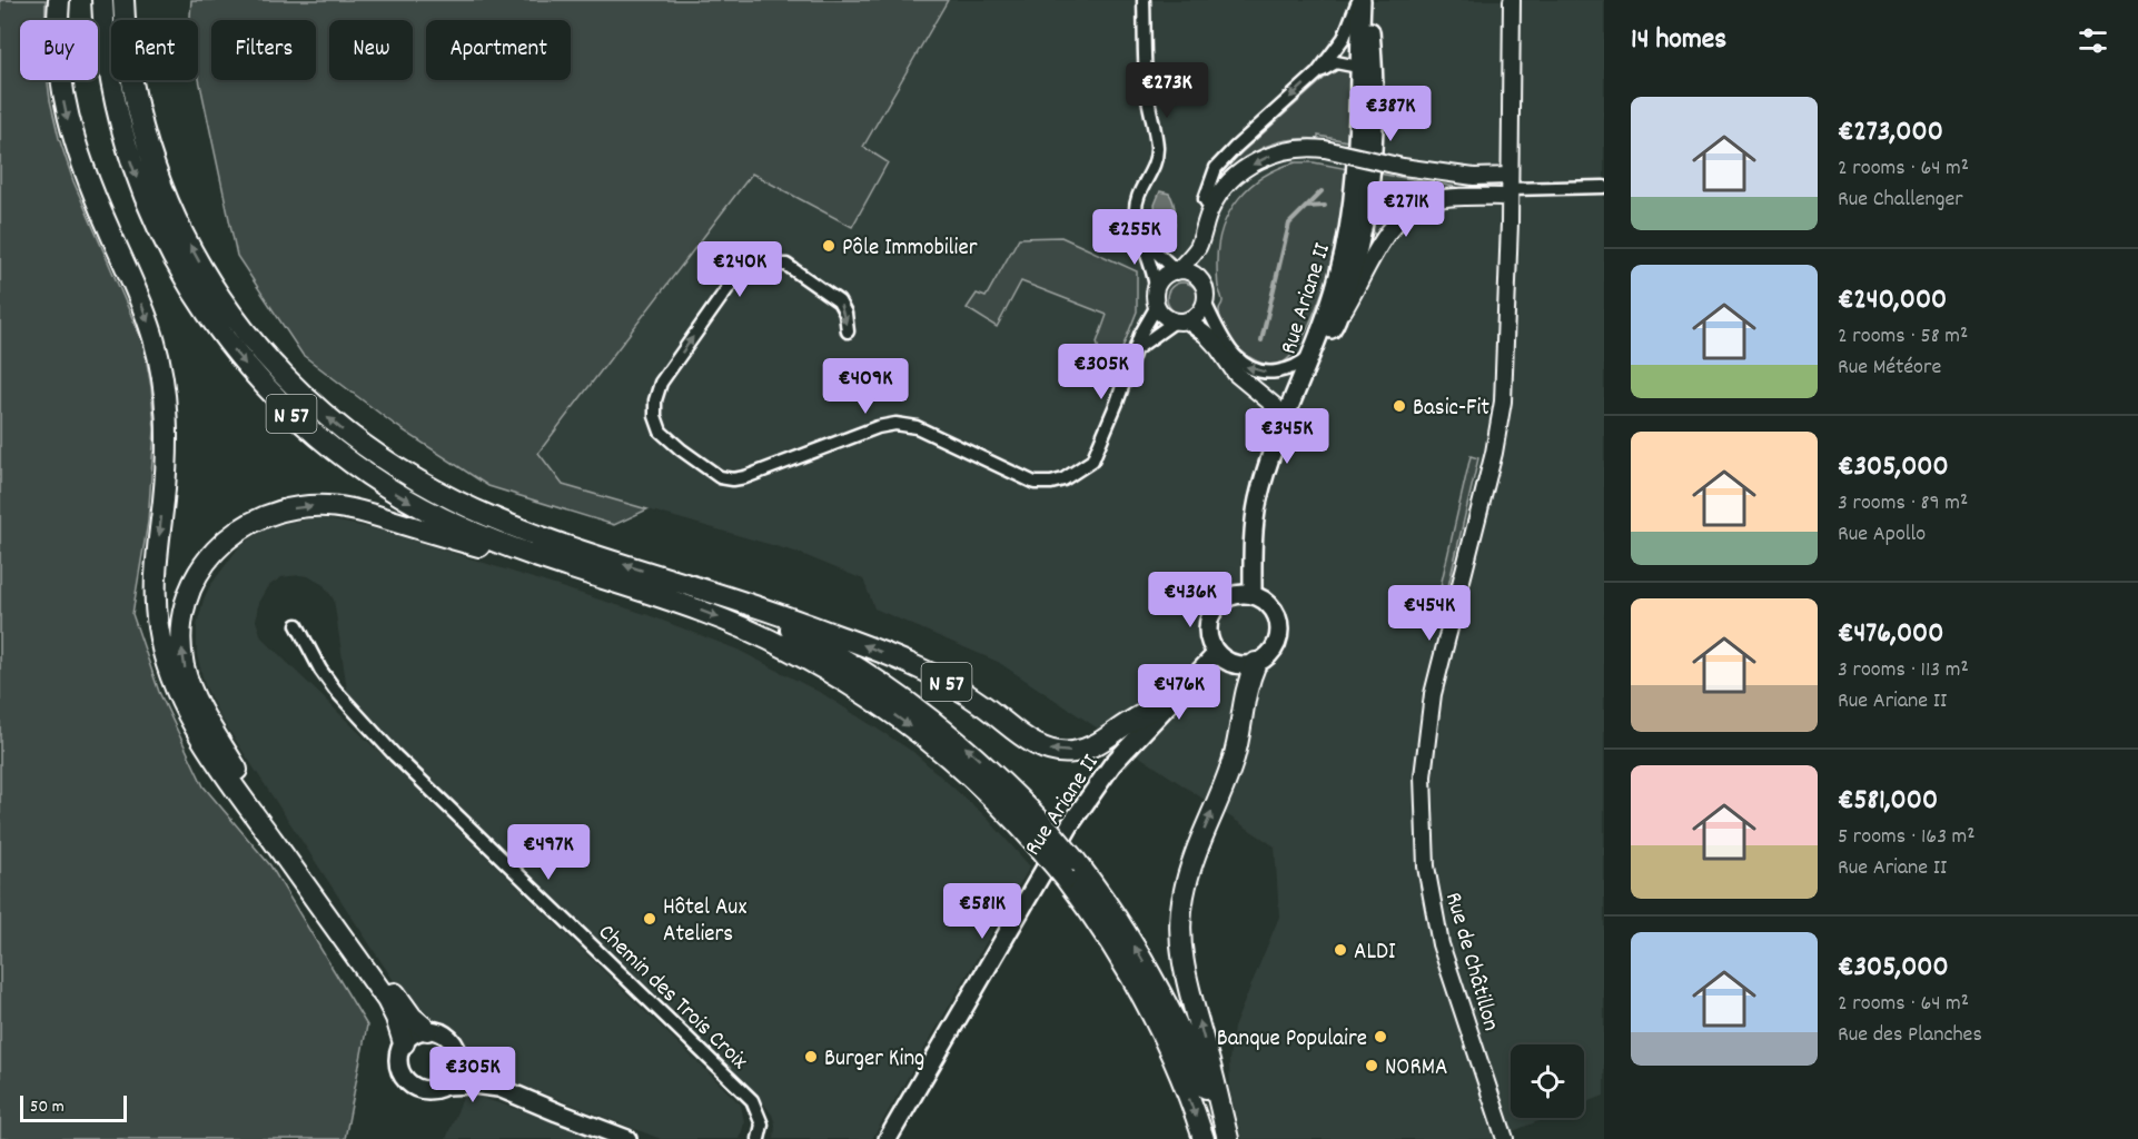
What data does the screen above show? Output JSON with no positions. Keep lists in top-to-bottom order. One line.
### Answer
{"streets":{"highway":["N 57"],"main road":["Rue Ariane II"],"street":["Rue de Châtillon","Chemin des Trois Croix"]},"crossings":[["Rue Ariane II","N 57"]],"places":["Pôle Immobilier","Basic-Fit","Hôtel Aux Ateliers","ALDI","Banque Populaire","Burger King","NORMA"],"scale_bar":"50 m","page":{"heading":"14 homes","chip":["Buy","Rent","Filters","New","Apartment"],"price":["€273K","€387K","€271K","€255K","€240K","€305K","€409K","€345K","€436K","€454K","€476K","€497K","€581K","€305K"],"list":[{"name":"€273,000","note":"2 rooms · 64 m² · Rue Challenger"},{"name":"€240,000","note":"2 rooms · 58 m² · Rue Météore"},{"name":"€305,000","note":"3 rooms · 89 m² · Rue Apollo"},{"name":"€476,000","note":"3 rooms · 113 m² · Rue Ariane II"},{"name":"€581,000","note":"5 rooms · 163 m² · Rue Ariane II"},{"name":"€305,000","note":"2 rooms · 64 m² · Rue des Planches"}],"scale":"50 m"}}
